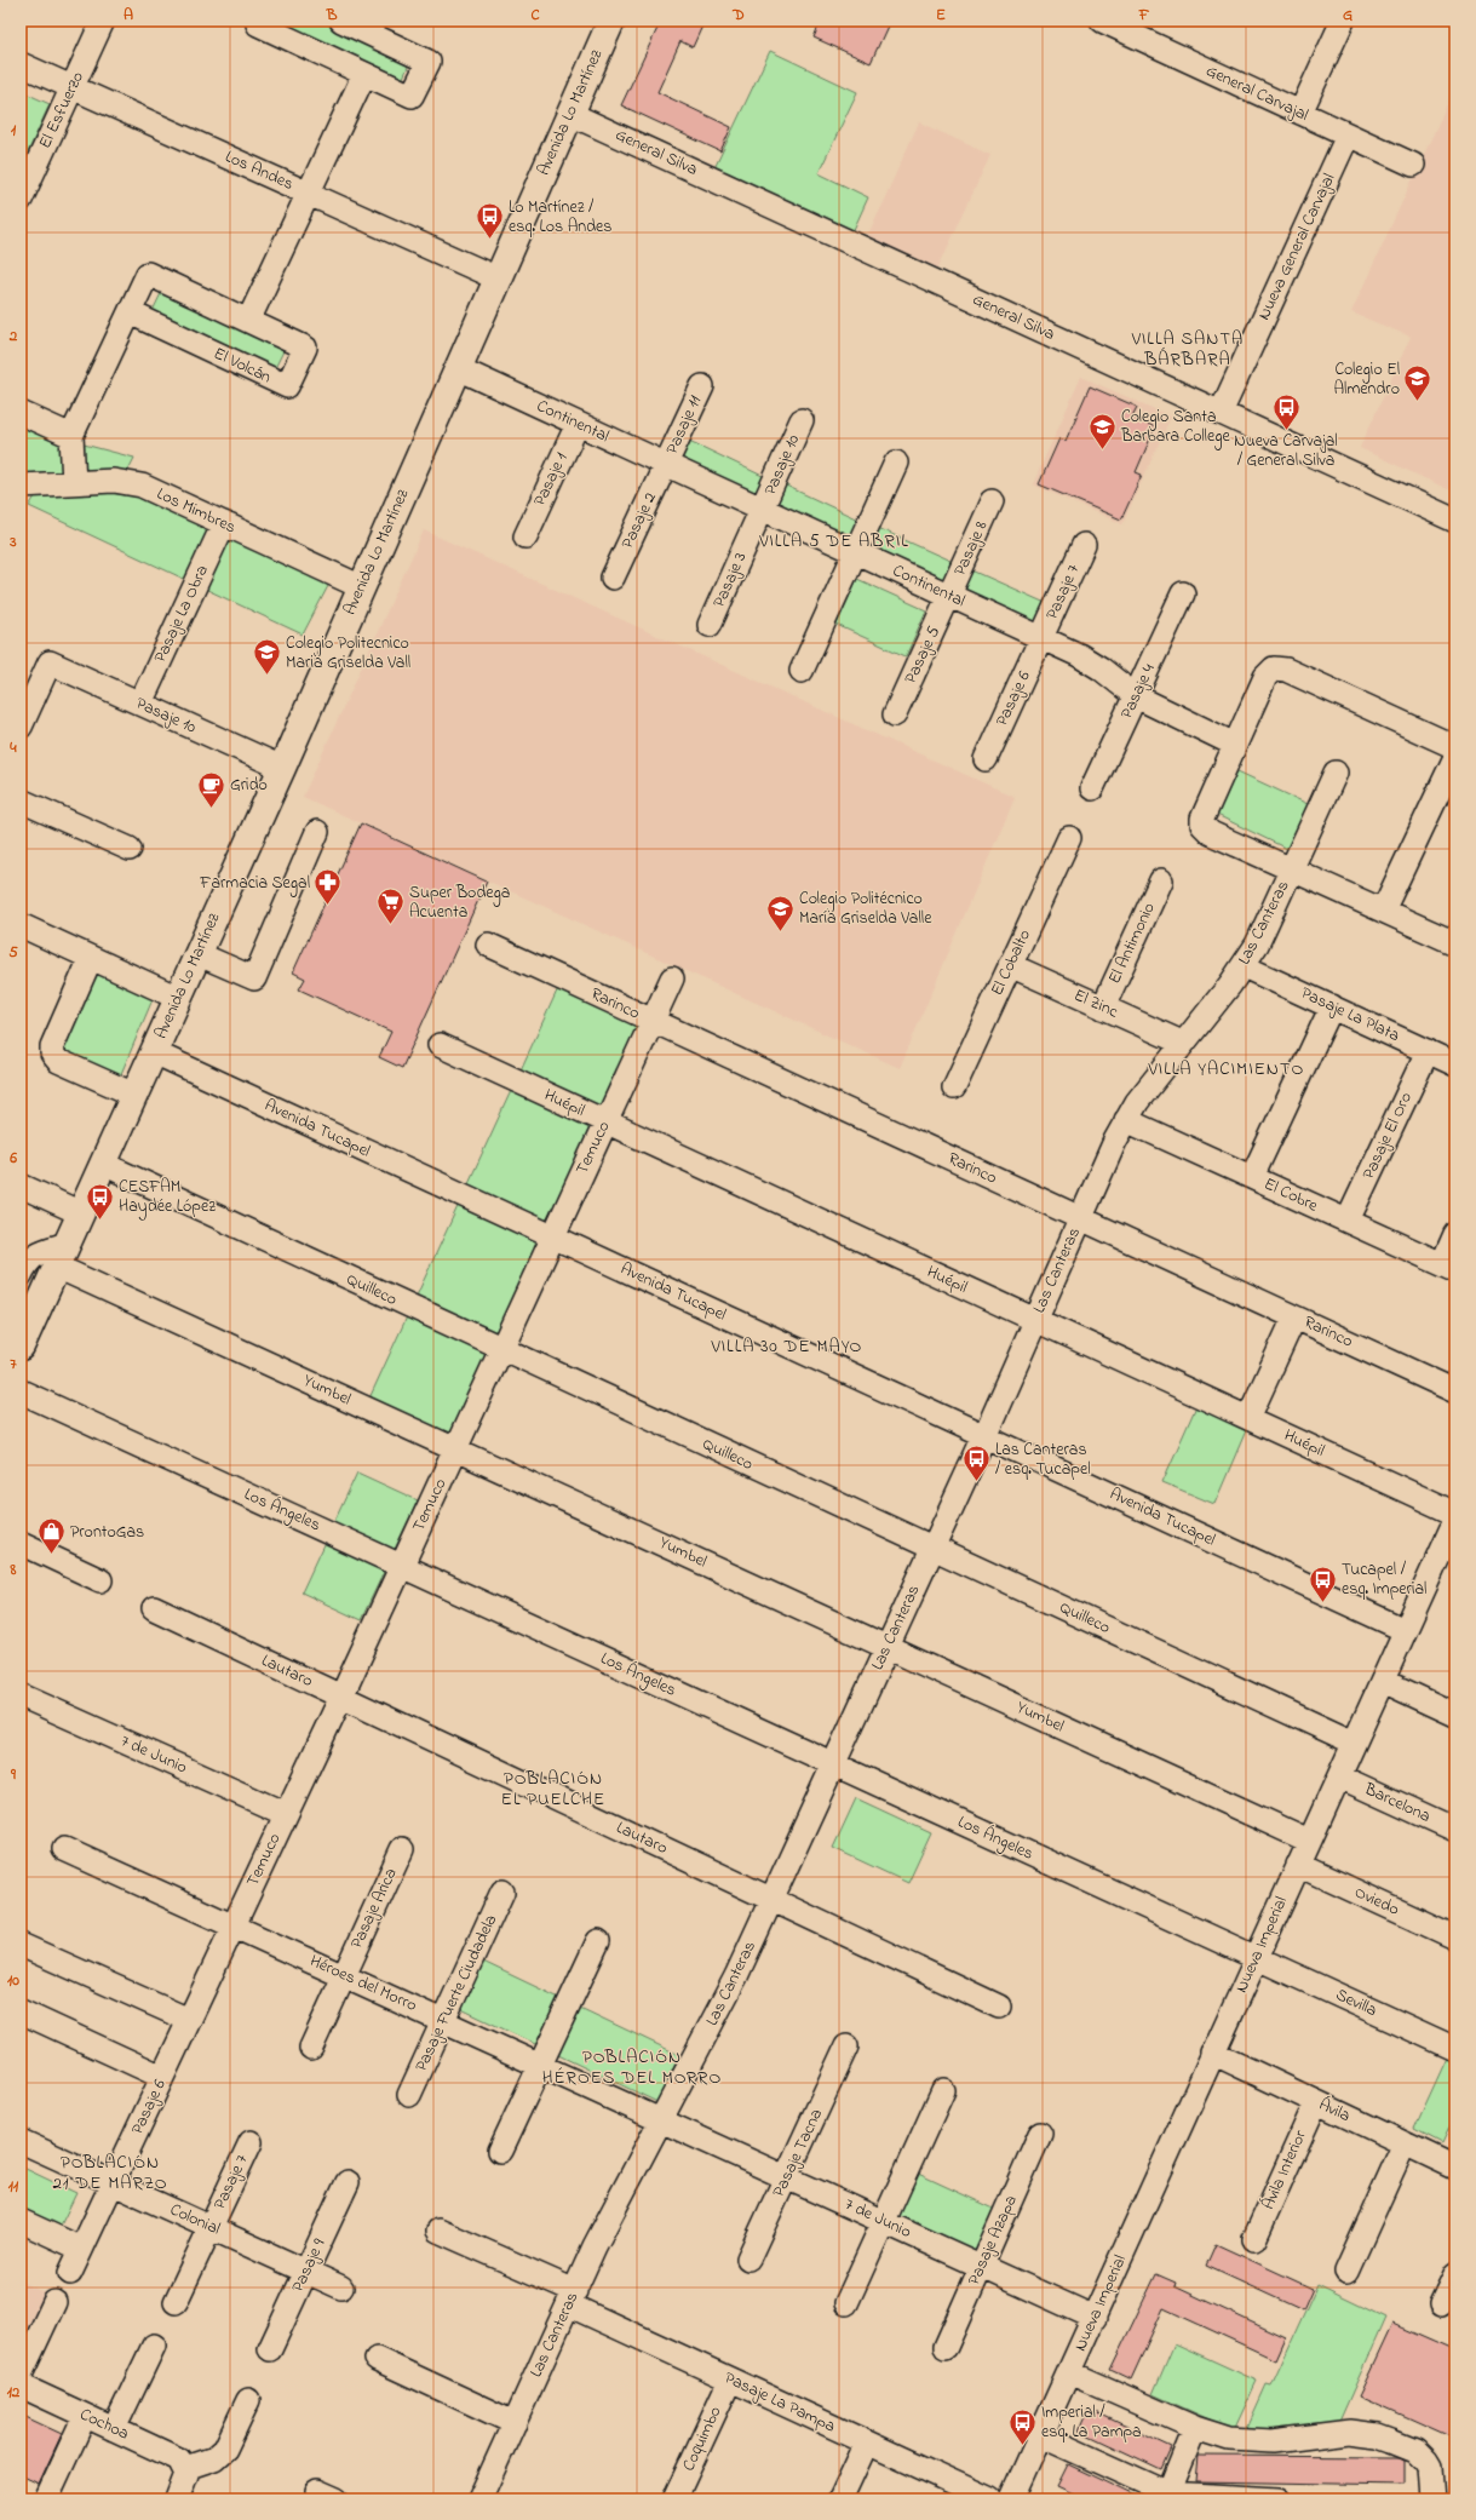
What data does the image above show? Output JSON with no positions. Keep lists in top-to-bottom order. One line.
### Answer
{"streets":{"main road":["Avenida Lo Martínez"],"street":["General Carvajal","El Esfuerzo","General Silva","Los Andes","Nueva General Carvajal","El Volcán","Continental","Pasaje 11","Pasaje 10","Pasaje 1","Los Mimbres","Pasaje 2","Pasaje 8","Pasaje 3","Pasaje 7","Pasaje La Obra","Pasaje 5","Pasaje 4","Pasaje 6","Las Canteras","El Antimonio","El Cobalto","Rarinco","El Zinc","Pasaje La Plata","Huépil","Avenida Tucapel","Pasaje El Oro","Temuco","El Cobre","Quilleco","Yumbel","Los Ángeles","Lautaro","7 de Junio","Barcelona","Oviedo","Pasaje Arica","Nueva Imperial","Héroes del Morro","Pasaje Fuerte Ciudadela","Sevilla","Ávila","Pasaje Tacna","Ávila Interior","Colonial","Pasaje Azapa","Pasaje 9","Pasaje La Pampa","Cochoa","Coquimbo"]},"crossings":[["General Carvajal","Nueva General Carvajal"],["El Esfuerzo","Los Andes"],["Avenida Lo Martínez","General Silva"],["Avenida Lo Martínez","Los Andes"],["Avenida Lo Martínez","Continental"],["Avenida Lo Martínez","Pasaje 10"],["Avenida Lo Martínez","Los Mimbres"],["Avenida Lo Martínez","Avenida Tucapel"],["Avenida Lo Martínez","Quilleco"],["Avenida Lo Martínez","Yumbel"],["General Silva","Nueva General Carvajal"],["El Volcán","Los Mimbres"],["Continental","Pasaje 11"],["Continental","Pasaje 10"],["Continental","Pasaje 1"],["Continental","Pasaje 2"],["Continental","Pasaje 8"],["Continental","Pasaje 3"],["Continental","Pasaje 7"],["Continental","Pasaje 5"],["Continental","Pasaje 4"],["Continental","Pasaje 6"],["Pasaje 11","Pasaje 2"],["Pasaje 10","Pasaje 3"],["Pasaje 10","Pasaje La Obra"],["Los Mimbres","Pasaje La Obra"],["Pasaje 8","Pasaje 5"],["Pasaje 7","Pasaje 6"],["Pasaje 7","Colonial"],["Pasaje 6","Temuco"],["Pasaje 6","Colonial"],["Las Canteras","Rarinco"],["Las Canteras","El Zinc"],["Las Canteras","Pasaje La Plata"],["Las Canteras","Huépil"],["Las Canteras","Avenida Tucapel"],["Las Canteras","El Cobre"],["Las Canteras","Quilleco"],["Las Canteras","Yumbel"],["Las Canteras","Los Ángeles"],["Las Canteras","Lautaro"],["Las Canteras","7 de Junio"],["Las Canteras","Héroes del Morro"],["Las Canteras","Pasaje La Pampa"],["El Antimonio","El Zinc"],["El Cobalto","El Zinc"],["Rarinco","Temuco"],["Pasaje La Plata","Pasaje El Oro"],["Huépil","Temuco"],["Avenida Tucapel","Temuco"],["Avenida Tucapel","Nueva Imperial"],["Pasaje El Oro","El Cobre"],["Temuco","Quilleco"],["Temuco","Yumbel"],["Temuco","Los Ángeles"],["Temuco","Lautaro"],["Temuco","7 de Junio"],["Temuco","Héroes del Morro"],["Quilleco","Nueva Imperial"],["Yumbel","Nueva Imperial"],["Los Ángeles","Nueva Imperial"],["Los Ángeles","Sevilla"],["7 de Junio","Nueva Imperial"],["7 de Junio","Héroes del Morro"],["7 de Junio","Pasaje Tacna"],["7 de Junio","Pasaje Azapa"],["Barcelona","Nueva Imperial"],["Oviedo","Nueva Imperial"],["Pasaje Arica","Héroes del Morro"],["Nueva Imperial","Sevilla"],["Nueva Imperial","Ávila"],["Héroes del Morro","Pasaje Fuerte Ciudadela"],["Ávila","Ávila Interior"],["Colonial","Pasaje 9"],["Pasaje La Pampa","Coquimbo"]],"districts":["VILLA SANTA BÁRBARA","VILLA 5 DE ABRIL","VILLA YACIMIENTO","VILLA 30 DE MAYO","POBLACIÓN EL PUELCHE","POBLACIÓN HÉROES DEL MORRO","POBLACIÓN 21 DE MARZO"],"places":{"bus stop":["Lo Martínez / esq. Los Andes","Nueva Carvajal / General Silva","CESFAM Haydée López","Las Canteras / esq. Tucapel","Tucapel / esq. Imperial","Imperial / esq. La Pampa"],"school or university":["Colegio El Almendro","Colegio Santa Barbara College","Colegio Politecnico Maria Griselda Vall","Colegio Politécnico María Griselda Valle"],"cafe":["Grido"],"pharmacy":["Farmacia Segal"],"supermarket":["Super Bodega Acuenta"],"shop":["ProntoGas"]},"grid":{"columns":["A","B","C","D","E","F","G"],"rows":["1","2","3","4","5","6","7","8","9","10","11","12"]}}
